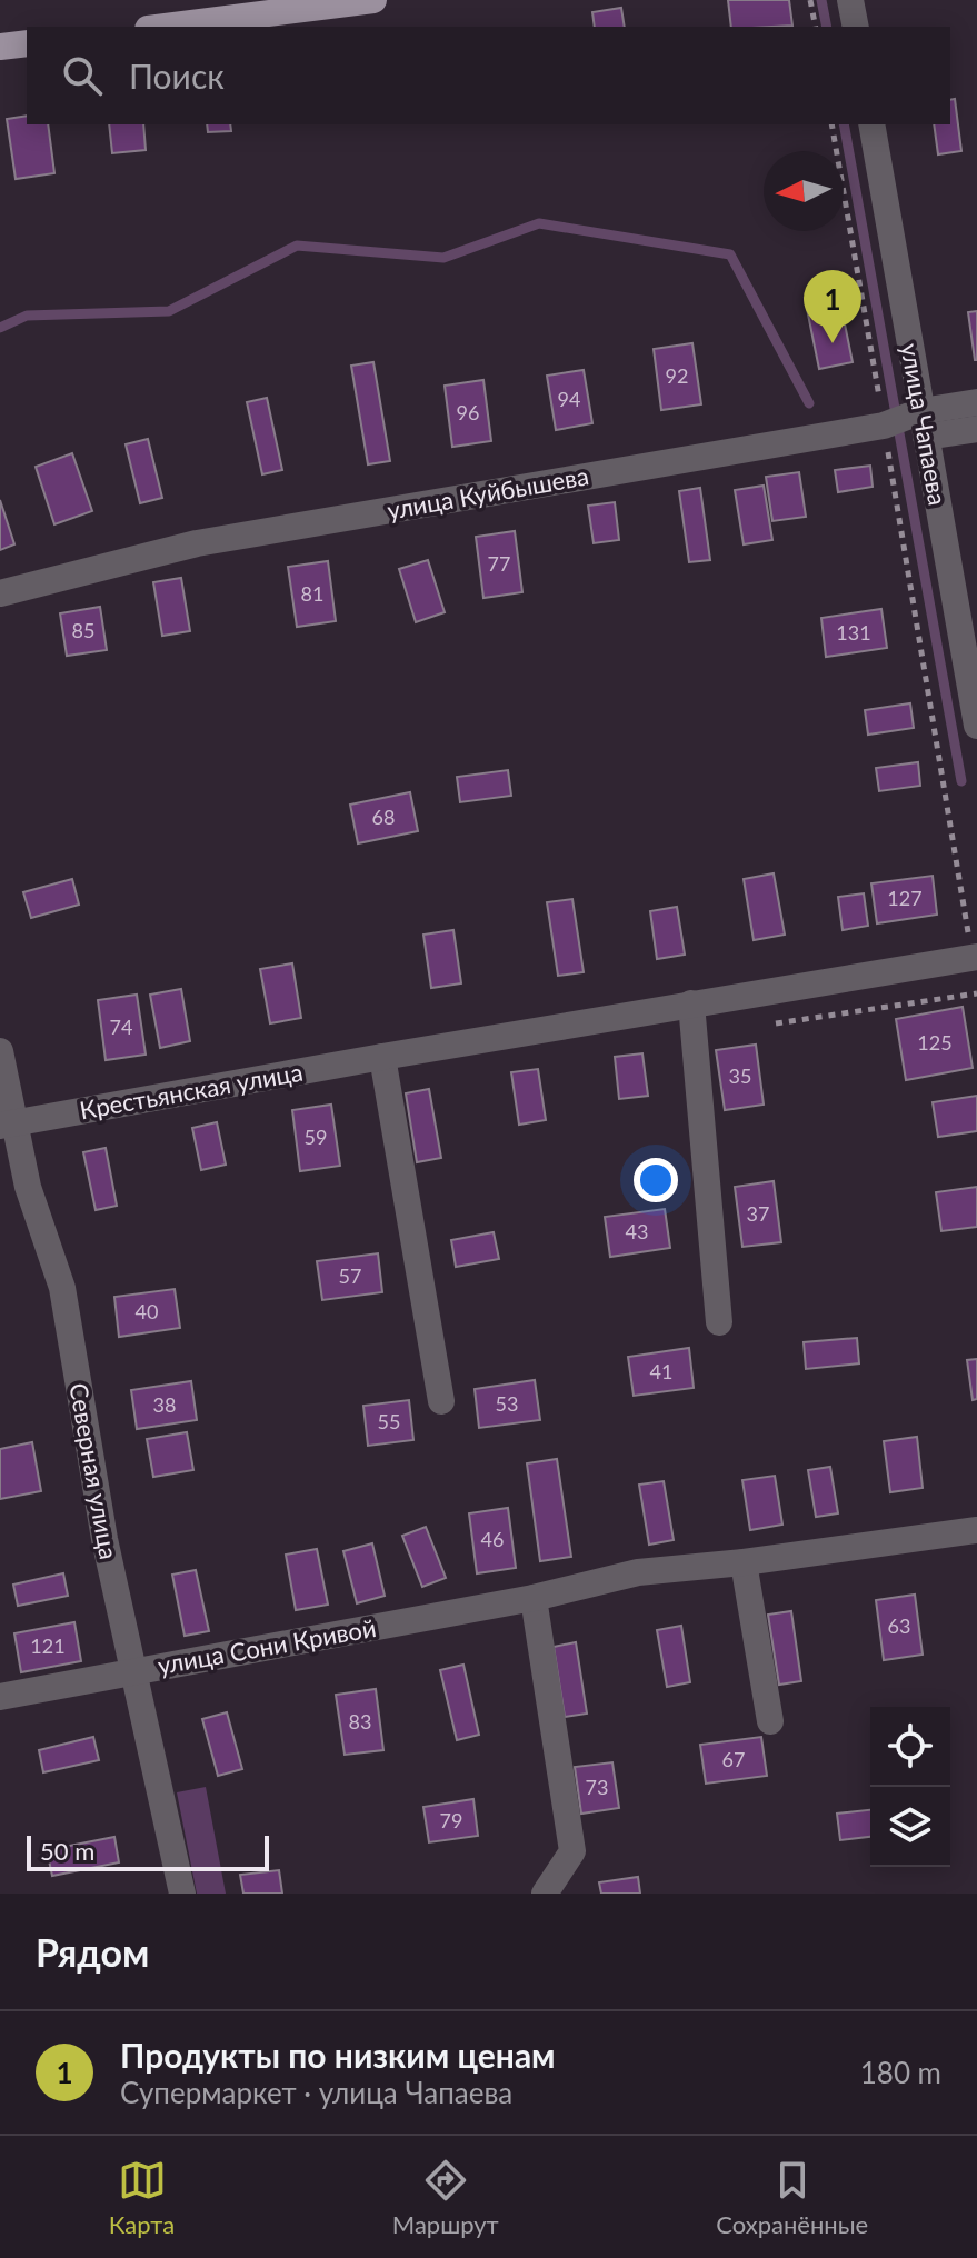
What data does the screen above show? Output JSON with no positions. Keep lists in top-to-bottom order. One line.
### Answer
{"streets":{"street":["улица Чапаева","улица Куйбышева","Крестьянская улица","Северная улица","улица Сони Кривой"]},"crossings":[["улица Чапаева","улица Куйбышева"],["Крестьянская улица","Северная улица"],["Северная улица","улица Сони Кривой"]],"house_numbers":["92","94","96","77","81","85","131","68","127","74","125","35","59","37","43","57","40","41","53","38","55","46","63","121","83","67","73","79"],"scale_bar":"50 m","north":"left","page":{"search":"Поиск","pins":"1","scale":"50 m","heading":"Рядом","list":[{"mark":"1","name":"Продукты по низким ценам","note":"Супермаркет · улица Чапаева","value":"180 m"}],"nav":["Карта","Маршрут","Сохранённые"]}}
